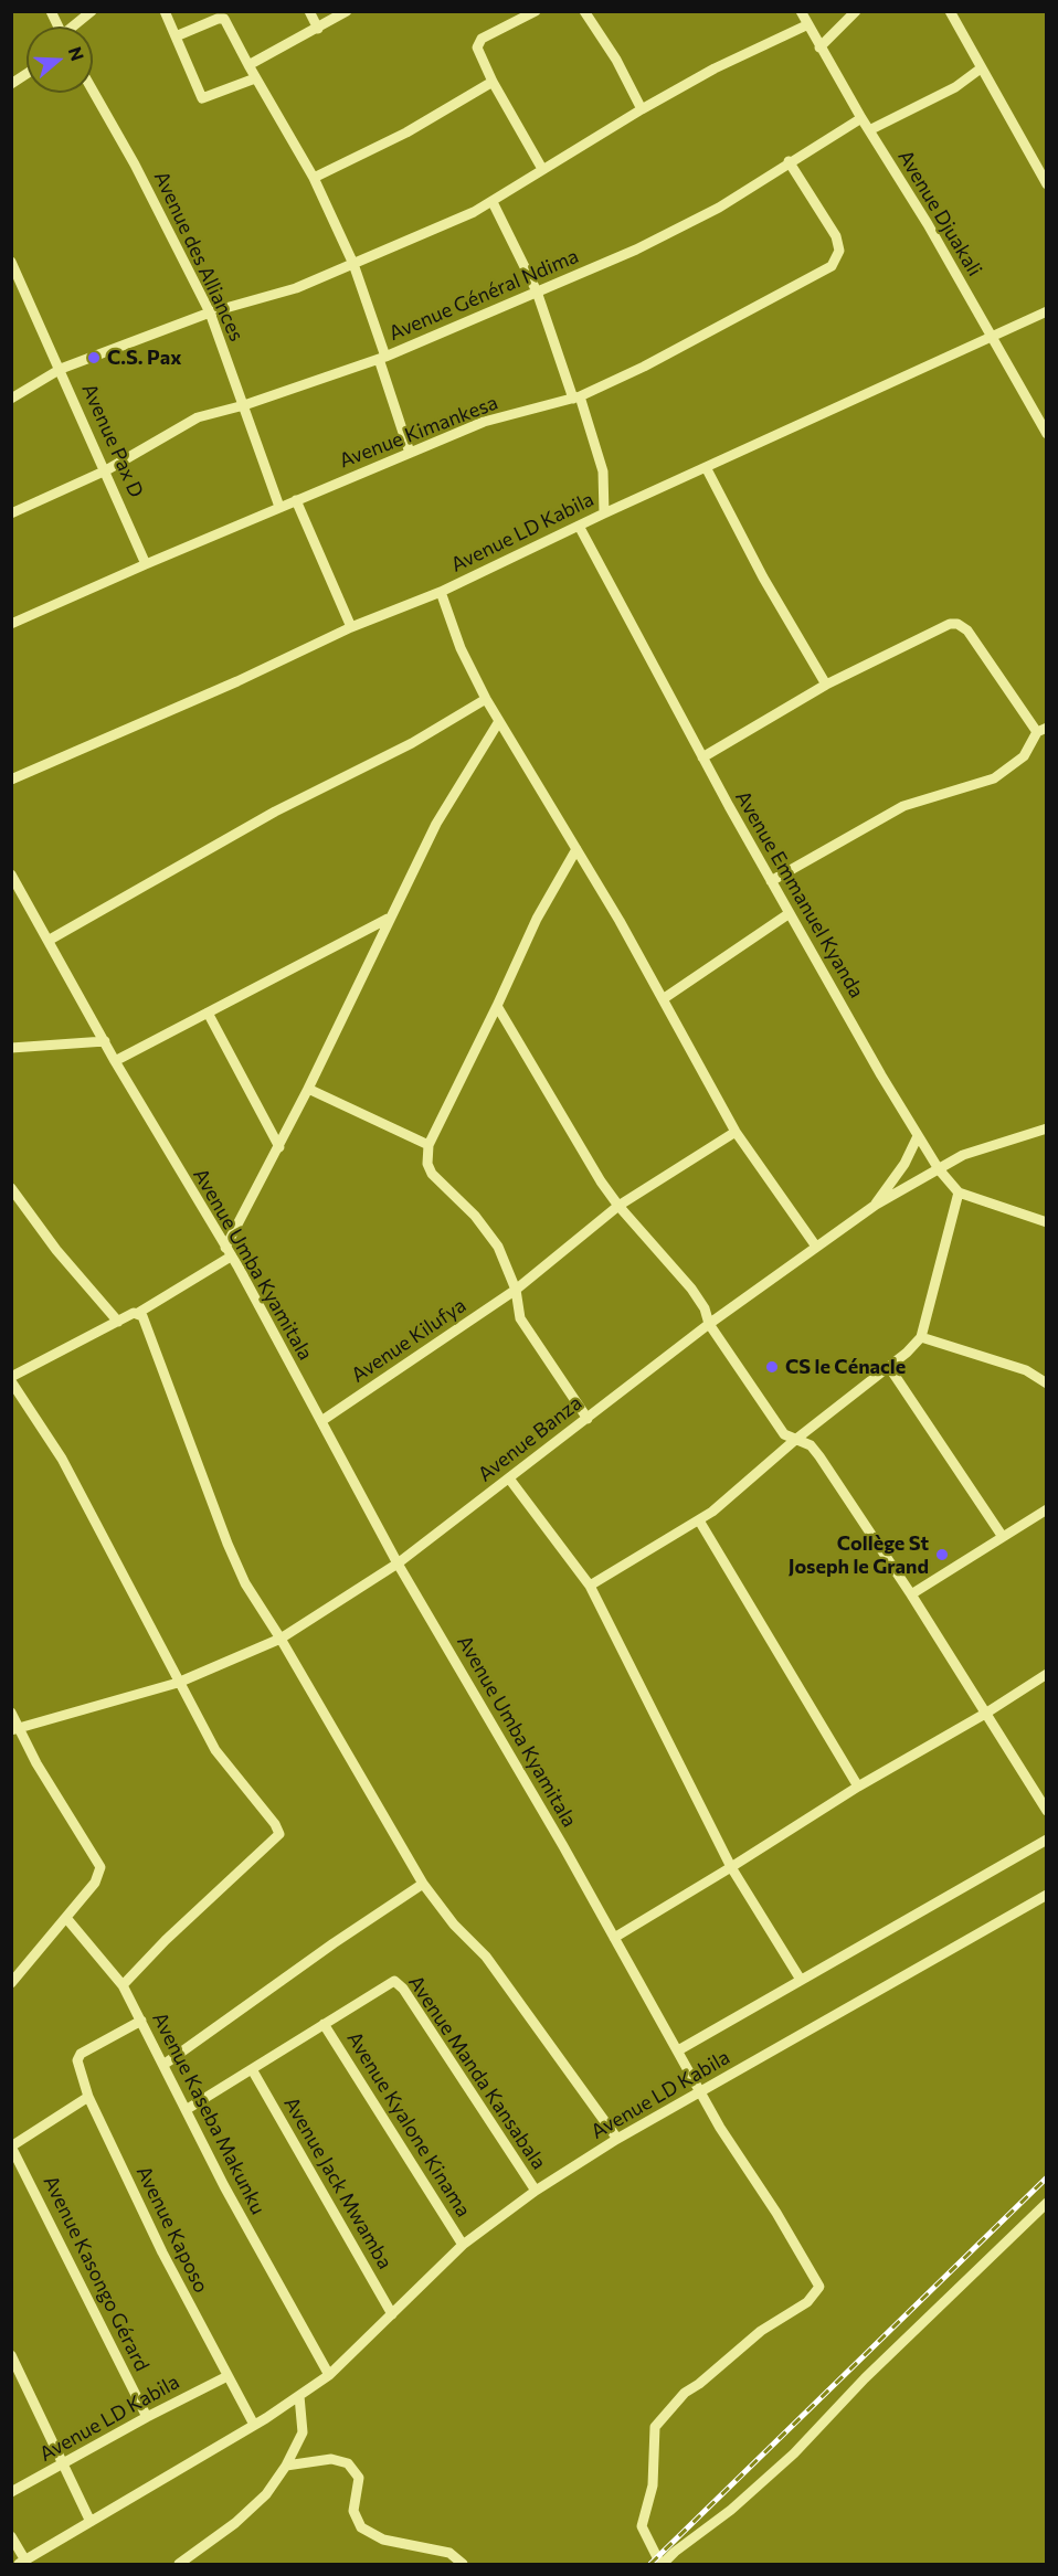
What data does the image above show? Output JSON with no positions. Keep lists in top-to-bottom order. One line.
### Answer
{"streets":{"street":["Avenue Djuakali","Avenue des Alliances","Avenue Général Ndima","Avenue Kimankesa","Avenue Pax D","Avenue LD Kabila","Avenue Emmanuel Kyanda","Avenue Umba Kyamitala","Avenue Kilufya","Avenue Banza","Avenue Manda Kansabala","Avenue Kaseba Makunku","Avenue Kyalone Kinama","Avenue Jack Mwamba","Avenue Kaposo","Avenue Kasongo Gérard"]},"crossings":[["Avenue Djuakali","Avenue Général Ndima"],["Avenue Djuakali","Avenue LD Kabila"],["Avenue des Alliances","Avenue Général Ndima"],["Avenue des Alliances","Avenue Kimankesa"],["Avenue Général Ndima","Avenue Kimankesa"],["Avenue Général Ndima","Avenue Pax D"],["Avenue Kimankesa","Avenue Pax D"],["Avenue LD Kabila","Avenue Emmanuel Kyanda"],["Avenue LD Kabila","Avenue Umba Kyamitala"],["Avenue LD Kabila","Avenue Manda Kansabala"],["Avenue LD Kabila","Avenue Kaseba Makunku"],["Avenue LD Kabila","Avenue Kyalone Kinama"],["Avenue LD Kabila","Avenue Jack Mwamba"],["Avenue LD Kabila","Avenue Kaposo"],["Avenue LD Kabila","Avenue Kasongo Gérard"],["Avenue Emmanuel Kyanda","Avenue Banza"],["Avenue Umba Kyamitala","Avenue Kilufya"],["Avenue Umba Kyamitala","Avenue Banza"],["Avenue Manda Kansabala","Avenue Kaseba Makunku"],["Avenue Manda Kansabala","Avenue Kyalone Kinama"],["Avenue Manda Kansabala","Avenue Jack Mwamba"],["Avenue Kaseba Makunku","Avenue Kaposo"]],"places":["C.S. Pax","CS le Cénacle","Collège St Joseph le Grand"],"north":"right"}
